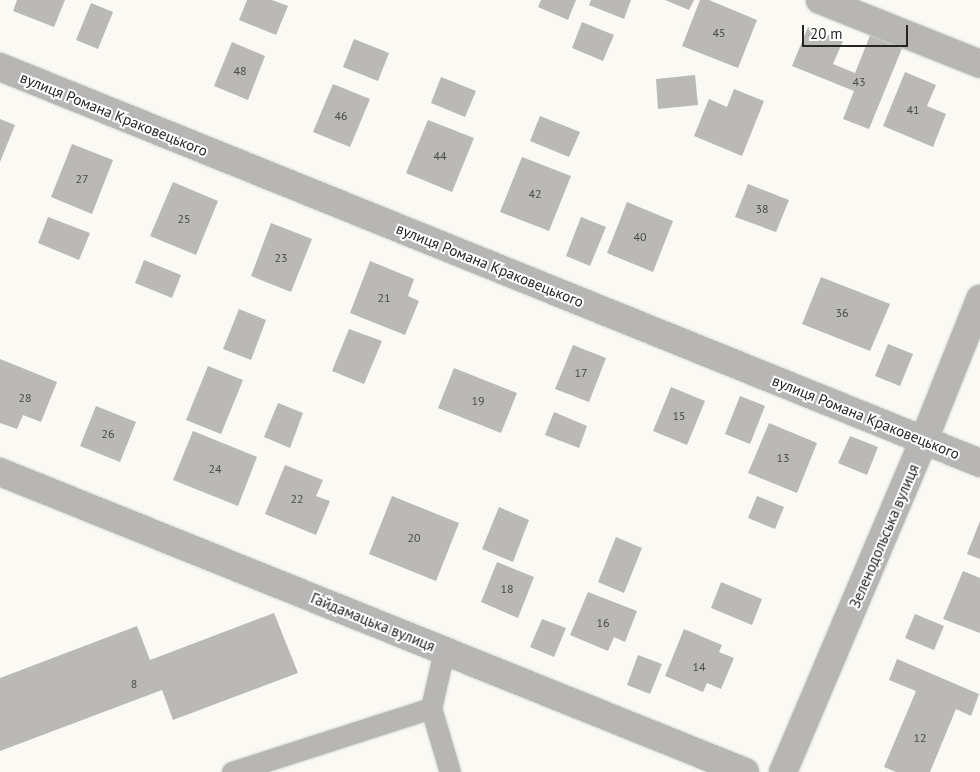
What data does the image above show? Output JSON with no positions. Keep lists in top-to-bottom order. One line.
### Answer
{"streets":{"street":["вулиця Романа Краковецького","Зеленодольська вулиця","Гайдамацька вулиця"]},"crossings":[["вулиця Романа Краковецького","Зеленодольська вулиця"]],"house_numbers":["45","48","43","41","46","44","27","42","38","25","40","23","21","36","17","28","19","15","26","13","24","22","20","18","16","14","8","12"],"scale_bar":"20 m"}
